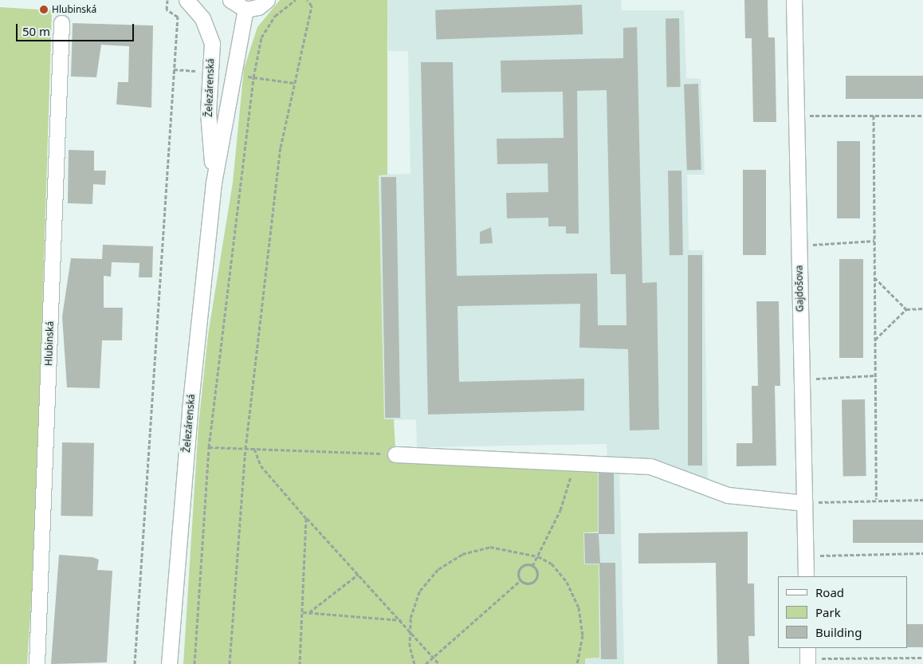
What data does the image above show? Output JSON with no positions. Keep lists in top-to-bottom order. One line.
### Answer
{"streets":{"street":["Železárenská","Gajdošova","Hlubinská"]},"places":["Hlubinská"],"legend":["Road","Park","Building"],"scale_bar":"50 m"}
